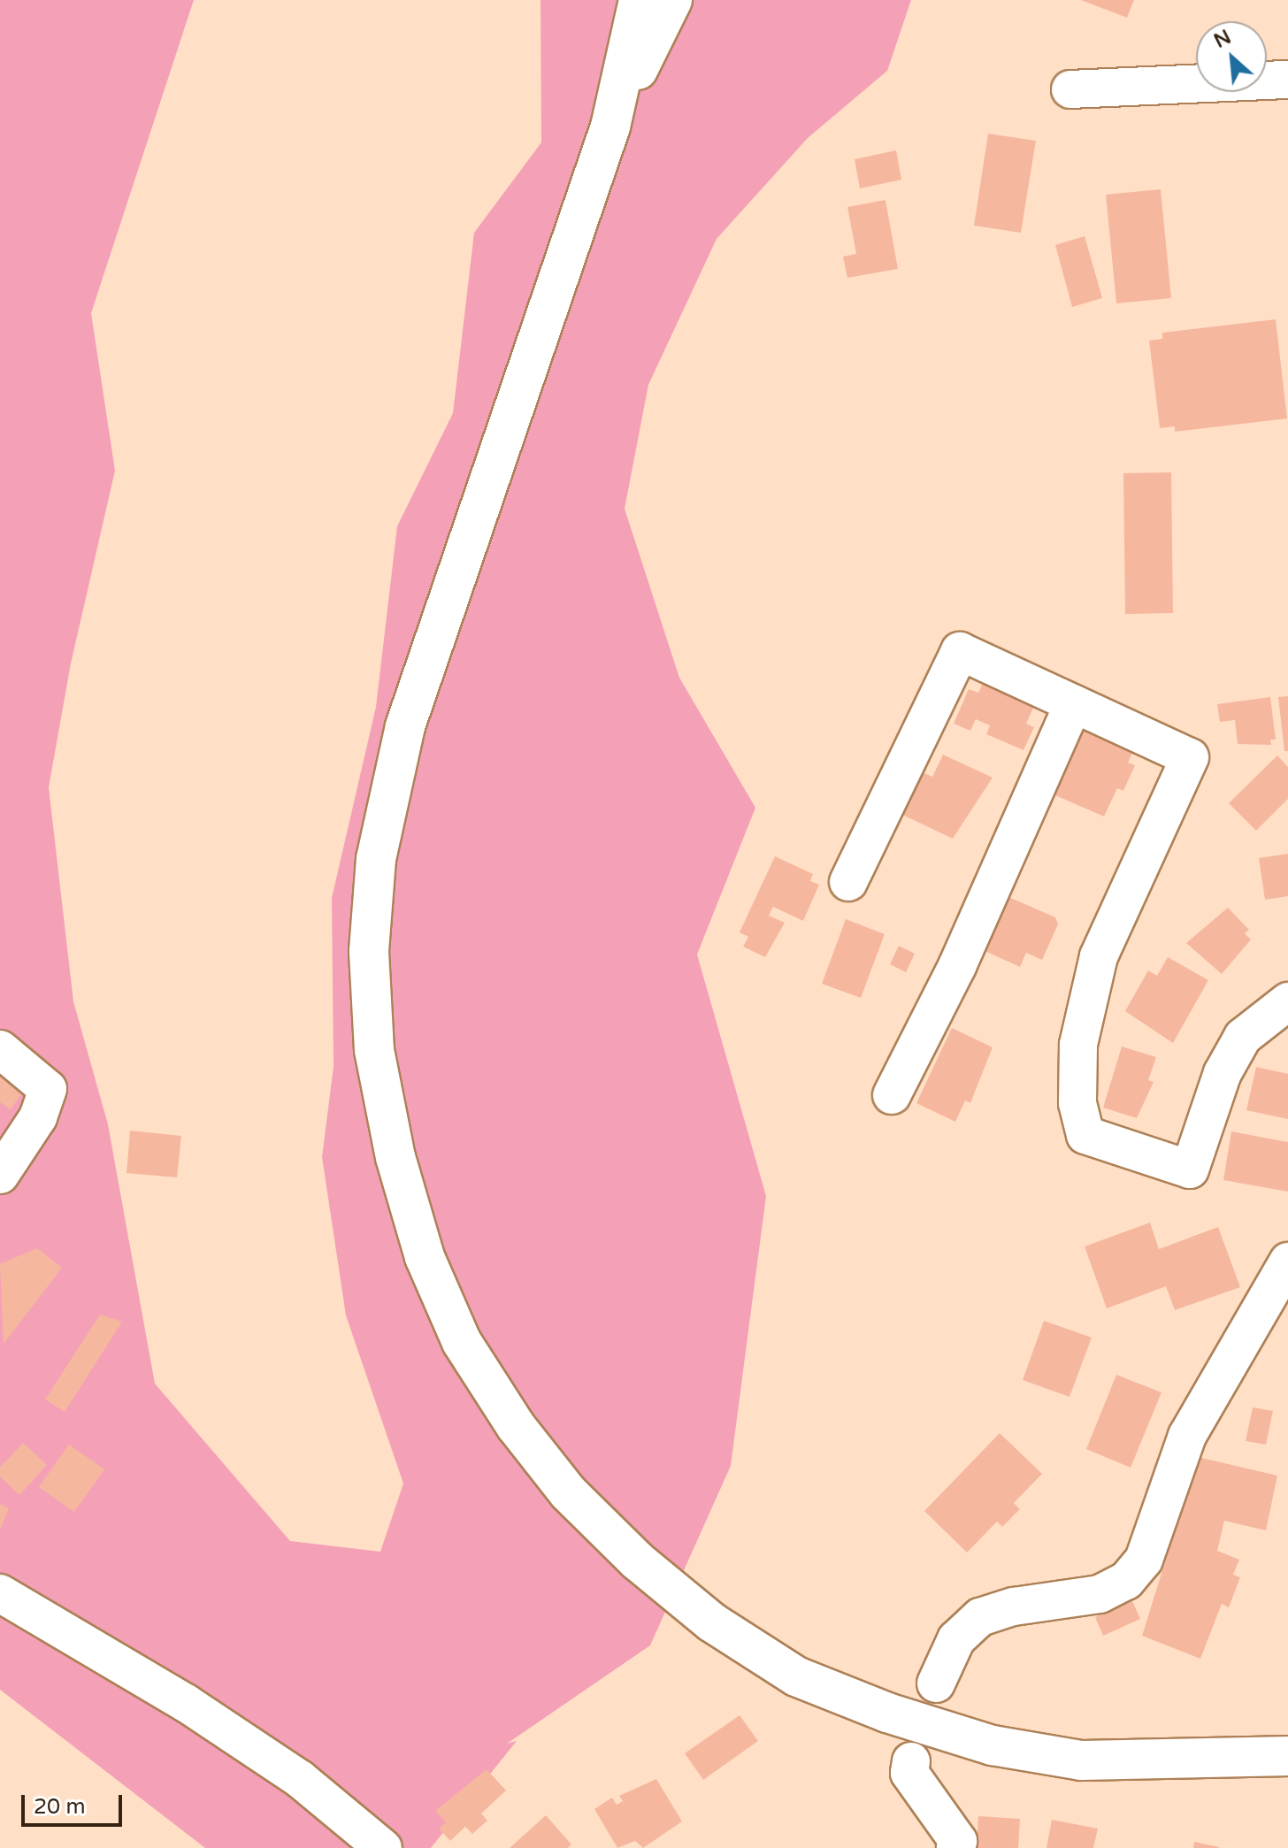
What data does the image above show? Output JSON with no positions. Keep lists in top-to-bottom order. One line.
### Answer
{"scale_bar":"20 m","north":"top left"}
